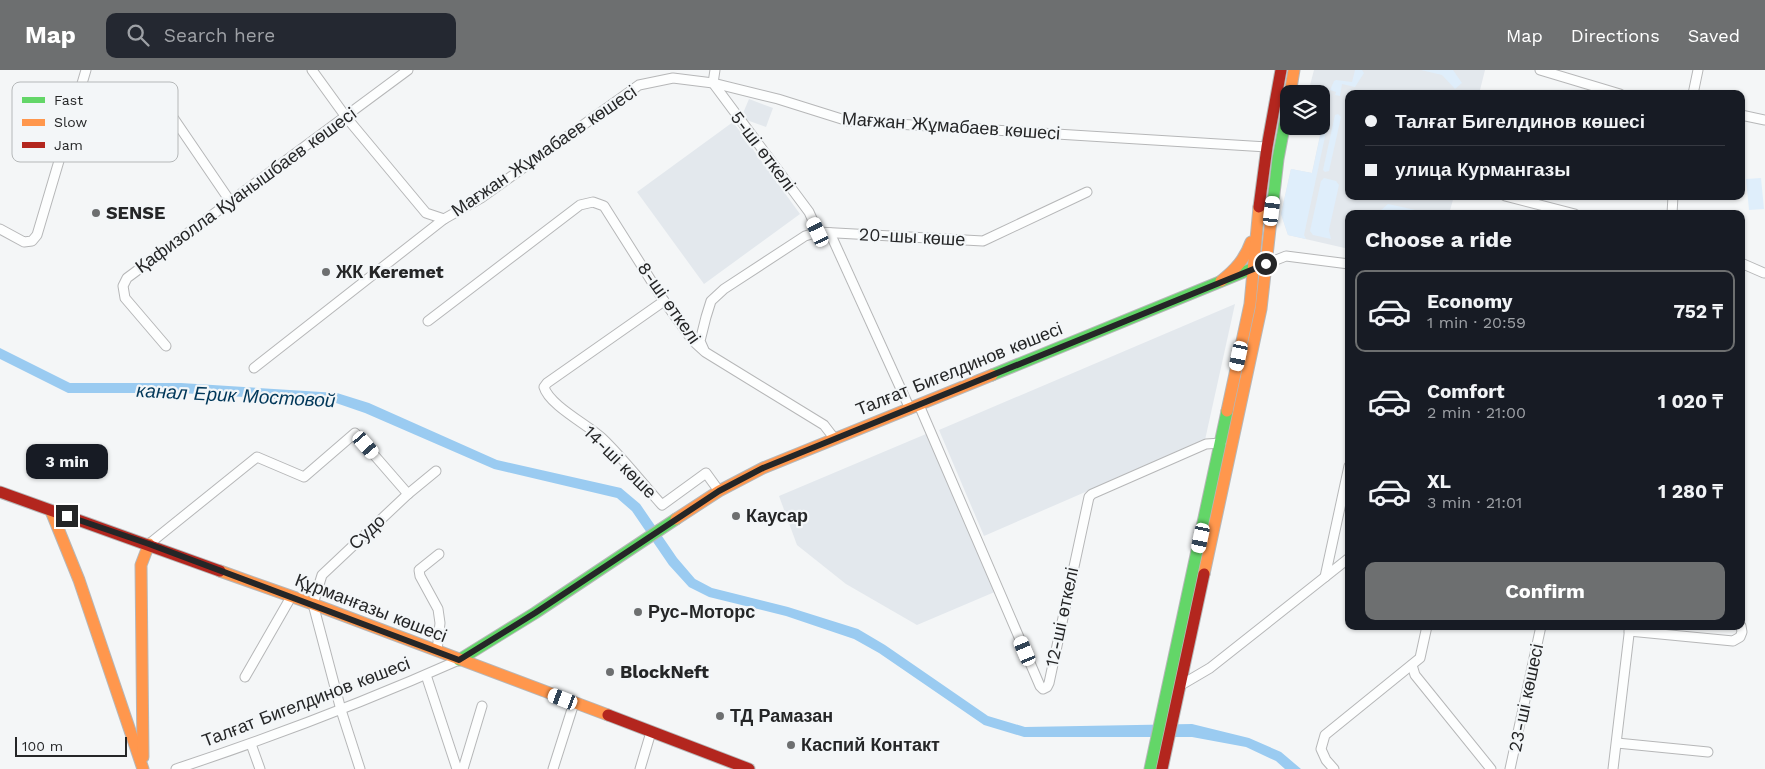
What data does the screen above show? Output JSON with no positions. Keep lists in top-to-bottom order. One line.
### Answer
{"streets":{"main road":["Талғат Бигелдинов көшесі","Құрманғазы көшесі"],"street":["Мағжан Жұмабаев көшесі","5-ші өткелі","Қафизолла Қуанышбаев көшесi","20-шы көше","8-ші өткелі","14-ші көше","Судо","12-ші өткелі","23-ші көшесі"]},"crossings":[["Мағжан Жұмабаев көшесі","5-ші өткелі"],["5-ші өткелі","20-шы көше"],["20-шы көше","8-ші өткелі"],["8-ші өткелі","Талғат Бигелдинов көшесі"],["8-ші өткелі","14-ші көше"],["Талғат Бигелдинов көшесі","14-ші көше"],["Талғат Бигелдинов көшесі","Құрманғазы көшесі"],["Талғат Бигелдинов көшесі","12-ші өткелі"],["Судо","Құрманғазы көшесі"]],"water":["канал Ерик Мостовой"],"places":["SENSE","ЖК Keremet","Каусар","Рус-Моторс","BlockNeft","ТД Рамазан","Каспий Контакт"],"legend":["Fast","Slow","Jam"],"scale_bar":"100 m","page":{"header":"Map","search":"Search here","nav":["Map","Directions","Saved"],"banner":["Талғат Бигелдинов көшесі","улица Курмангазы"],"heading":"Choose a ride","list":[{"name":"Economy","note":"1 min · 20:59","value":"752 ₸"},{"name":"Comfort","note":"2 min · 21:00","value":"1 020 ₸"},{"name":"XL","note":"3 min · 21:01","value":"1 280 ₸"}],"bubble":"3 min","buttons":"Confirm","scale":"100 m"}}
